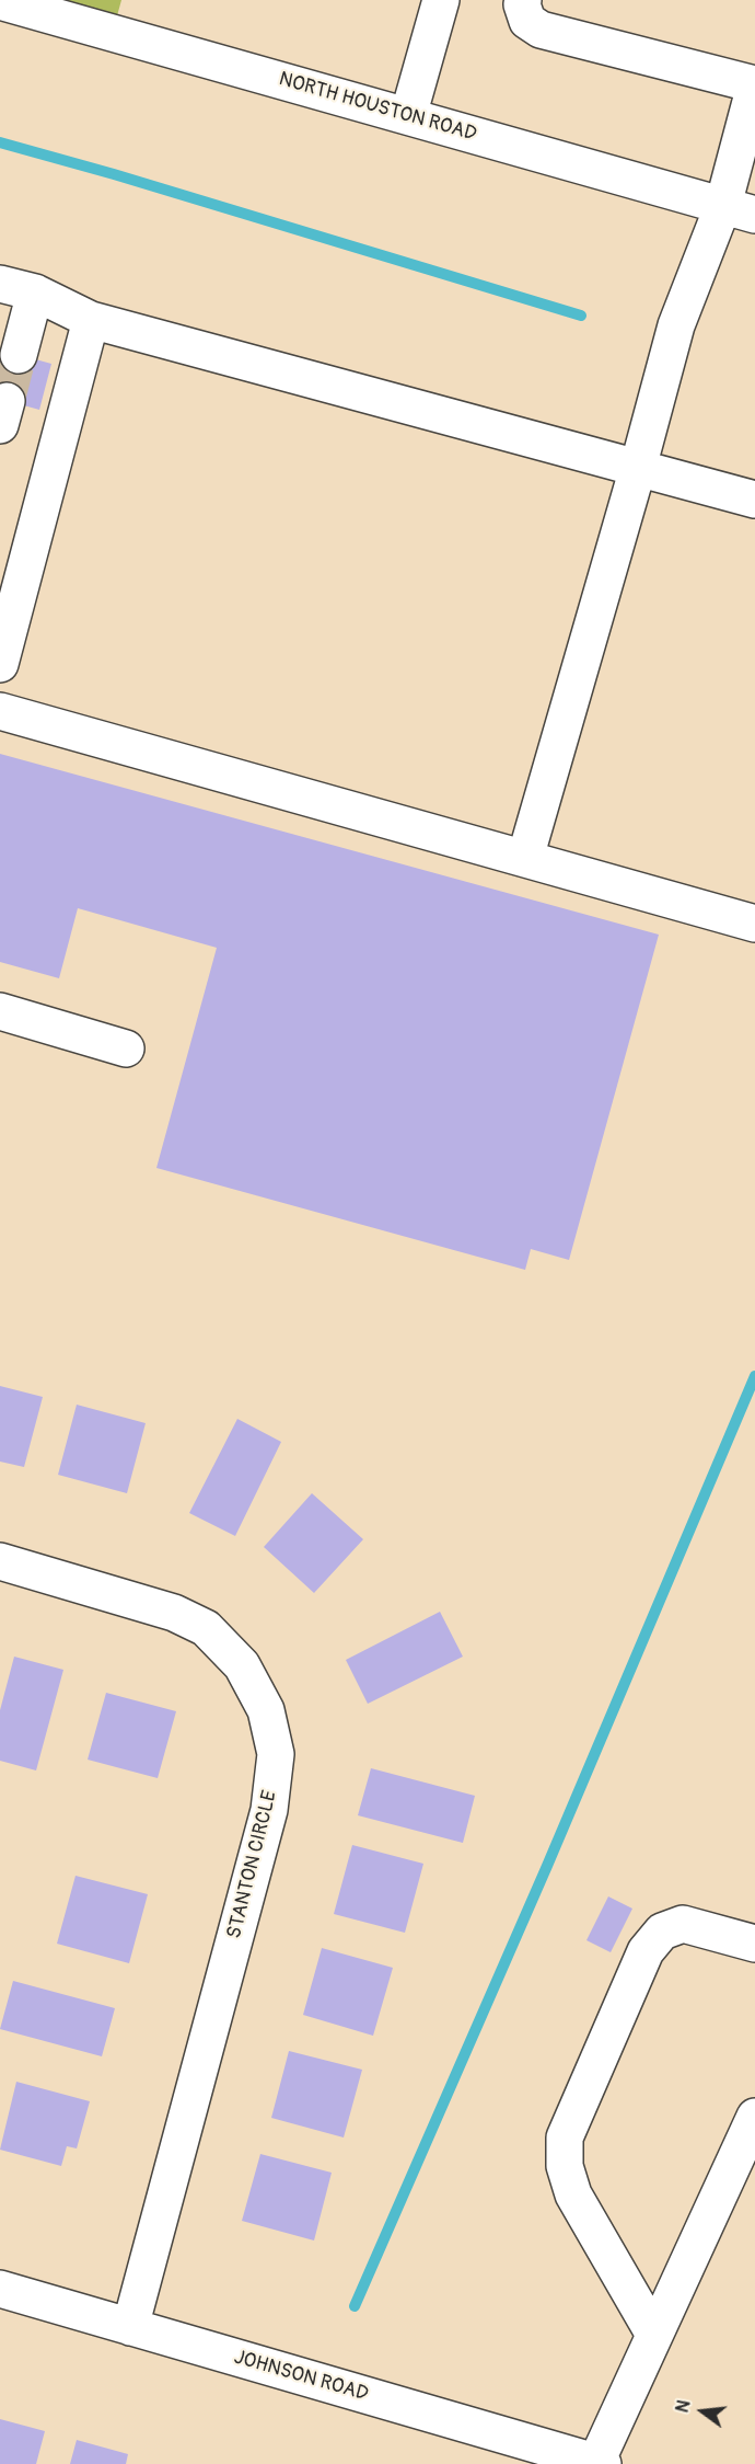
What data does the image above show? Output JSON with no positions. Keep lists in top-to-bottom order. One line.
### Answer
{"streets":{"street":["NORTH HOUSTON ROAD","STANTON CIRCLE","JOHNSON ROAD"]},"crossings":[["STANTON CIRCLE","JOHNSON ROAD"]],"north":"left"}
